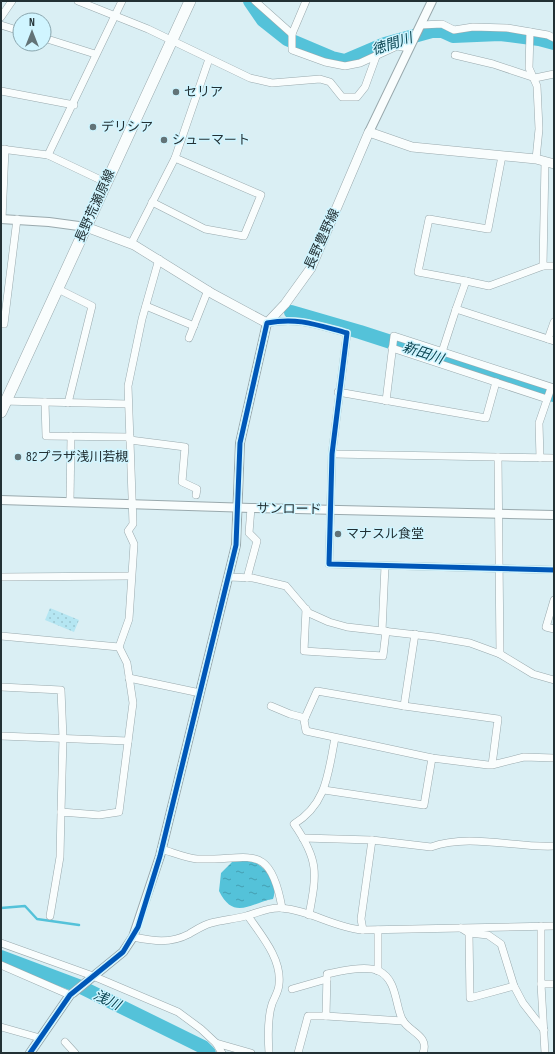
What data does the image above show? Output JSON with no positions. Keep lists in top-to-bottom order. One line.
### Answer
{"streets":{"main road":["長野荒瀬原線","長野豊野線"],"street":["サンロード"]},"water":["徳間川","新田川","浅川"],"places":["セリア","デリシア","シューマート","82プラザ浅川若槻","マナスル食堂"],"north":"top"}
